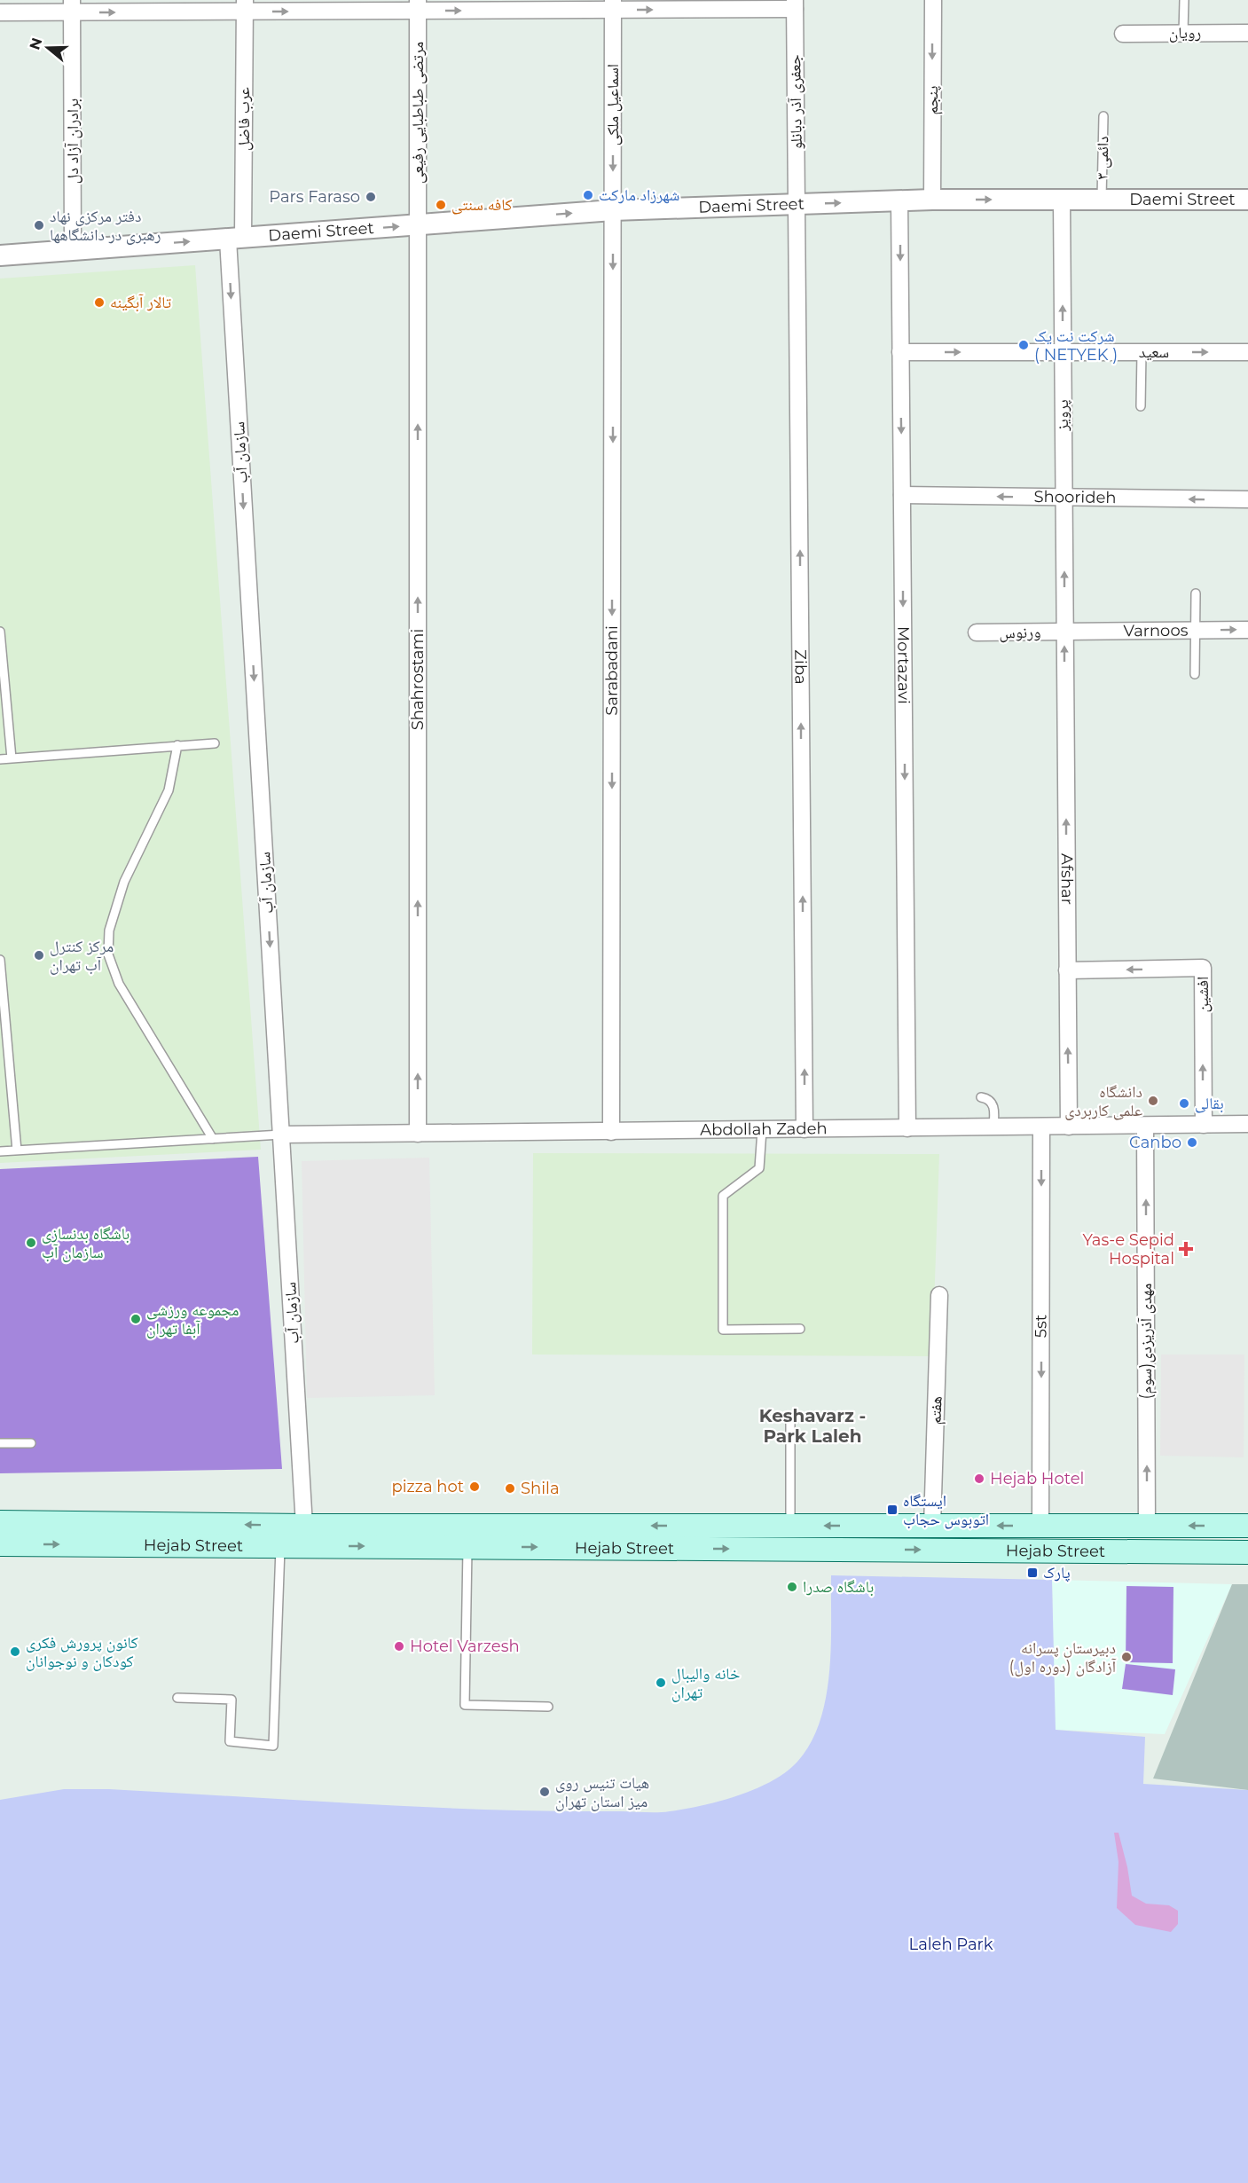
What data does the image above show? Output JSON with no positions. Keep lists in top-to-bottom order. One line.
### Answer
{"streets":{"main road":["Hejab Street"],"street":["رویان","پنجم","جعفری آذر دبانلو","اسماعیل ملکی","مرتضی طباطبایی رفیعی","عرب فاضل","برادران آزاد دل","Daemi Street","سعید","پرویز","سازمان آب","Shoorideh","Varnoos","ورنوس","Mortazavi","Ziba","Sarabadani","Shahrostami","Afshar","افشین","Abdollah Zadeh","5st","مهدی آذریزدی(سوم)","هفتم"],"lane":["دائمی ۳"]},"crossings":[["پنجم","Daemi Street"],["جعفری آذر دبانلو","Daemi Street"],["جعفری آذر دبانلو","Ziba"],["اسماعیل ملکی","Daemi Street"],["اسماعیل ملکی","Sarabadani"],["مرتضی طباطبایی رفیعی","Daemi Street"],["مرتضی طباطبایی رفیعی","Shahrostami"],["عرب فاضل","Daemi Street"],["عرب فاضل","سازمان آب"],["برادران آزاد دل","Daemi Street"],["دائمی ۳","Daemi Street"],["Daemi Street","پرویز"],["Daemi Street","سازمان آب"],["Daemi Street","Mortazavi"],["Daemi Street","Ziba"],["Daemi Street","Sarabadani"],["Daemi Street","Shahrostami"],["سعید","پرویز"],["سعید","Mortazavi"],["پرویز","Shoorideh"],["پرویز","Varnoos"],["پرویز","ورنوس"],["پرویز","Afshar"],["سازمان آب","Abdollah Zadeh"],["سازمان آب","Hejab Street"],["Shoorideh","Mortazavi"],["Varnoos","ورنوس"],["Varnoos","Afshar"],["ورنوس","Afshar"],["Mortazavi","Abdollah Zadeh"],["Ziba","Abdollah Zadeh"],["Sarabadani","Abdollah Zadeh"],["Shahrostami","Abdollah Zadeh"],["Afshar","افشین"],["Afshar","Abdollah Zadeh"],["افشین","Abdollah Zadeh"],["Abdollah Zadeh","5st"],["Abdollah Zadeh","مهدی آذریزدی(سوم)"],["5st","Hejab Street"],["مهدی آذریزدی(سوم)","Hejab Street"],["هفتم","Hejab Street"]],"one_way":["پنجم","اسماعیل ملکی","Daemi Street","سعید","پرویز","سازمان آب","Shoorideh","Mortazavi","Ziba","Sarabadani","Shahrostami","Afshar","5st","مهدی آذریزدی(سوم)"],"districts":["Keshavarz - Park Laleh"],"parks":["Laleh Park"],"places":{"other":["شهرزاد مارکت","Pars Faraso","کافه سنتی","دفتر مرکزی نهاد رهبری در دانشگاهها","تالار آبگینه","شرکت نت یک ( NETYEK )","مرکز کنترل آب تهران","دانشگاه علمی کاربردی","بقالی","Canbo","باشگاه بدنسازی سازمان آب","مجموعه ورزشی آبفا تهران","Hejab Hotel","pizza hot","Shila","باشگاه صدرا","Hotel Varzesh","کانون پرورش فکری کودکان و نوجوانان","دبيرستان پسرانه آزادگان (دوره اول)","خانه والیبال تهران","هیات تنیس روی میز استان تهران"],"health":["Yas-e Sepid Hospital"],"transit":["ایستگاه اتوبوس حجاب","پارک"]},"north":"left"}
